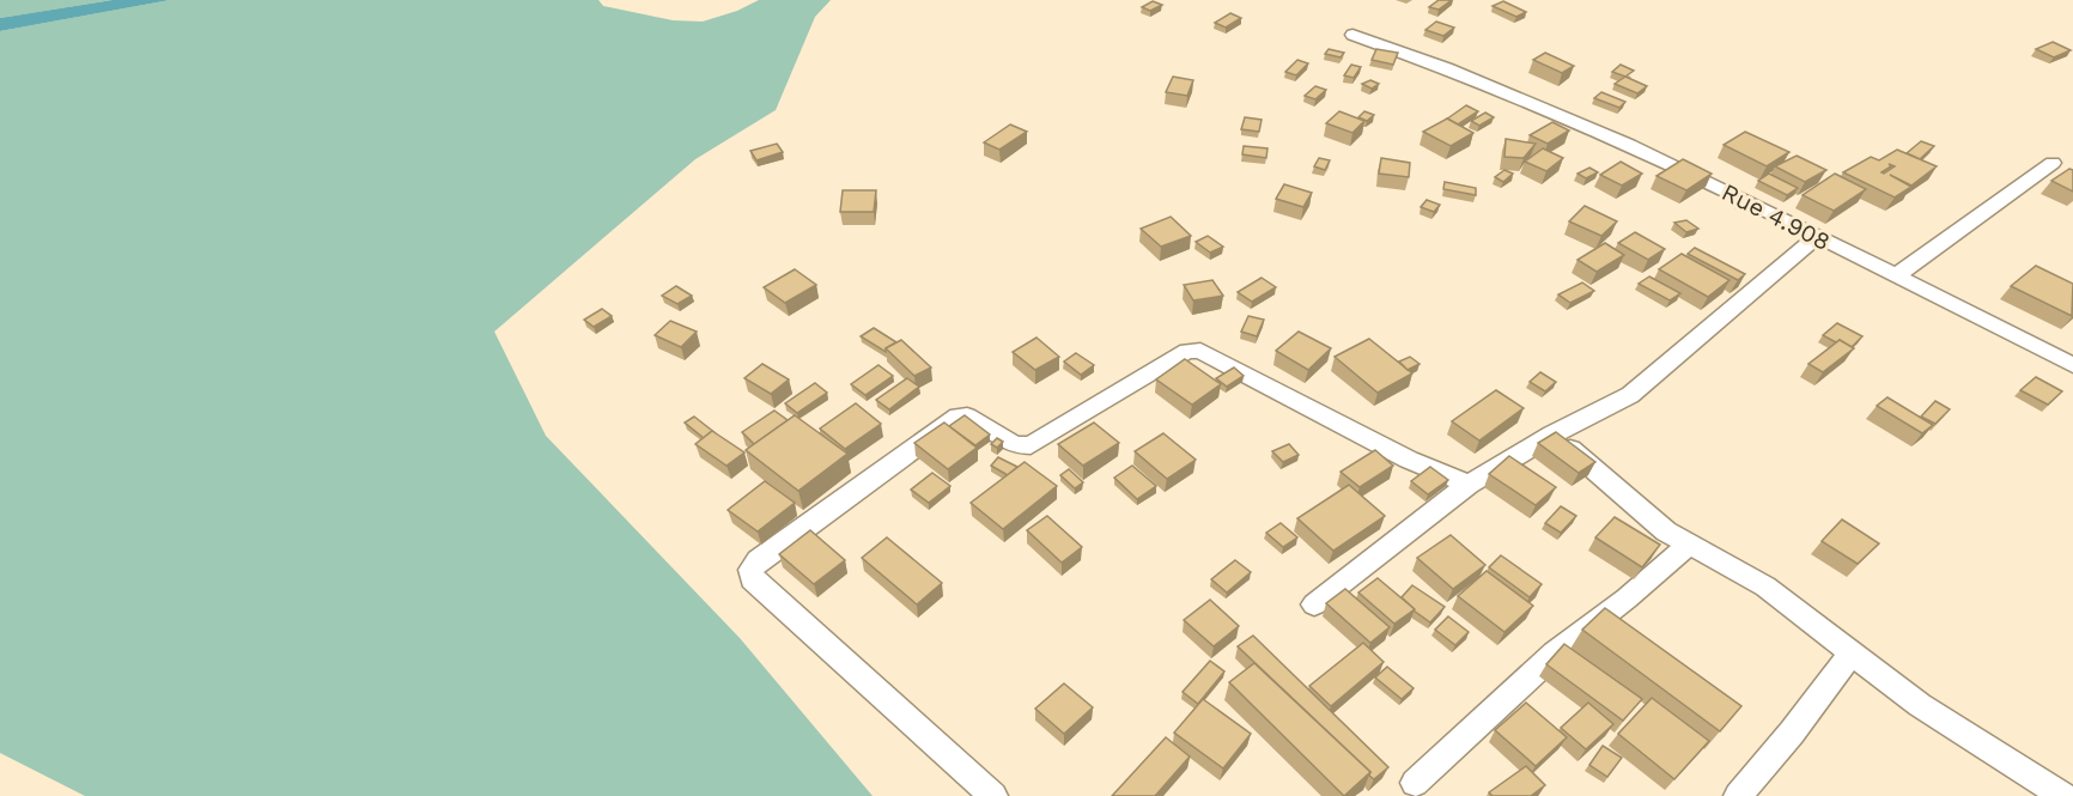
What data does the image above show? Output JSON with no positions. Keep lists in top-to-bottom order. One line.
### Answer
{"streets":{"street":["Rue 4.908"]}}
